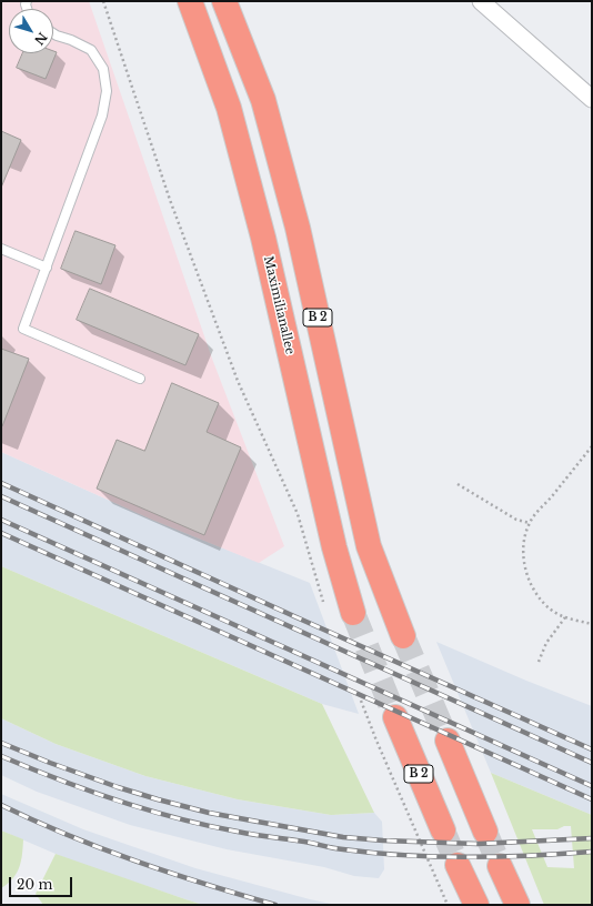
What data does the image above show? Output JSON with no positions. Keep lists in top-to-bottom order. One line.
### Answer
{"streets":{"highway":["Maximilianallee","B 2"]},"scale_bar":"20 m","north":"bottom right"}
